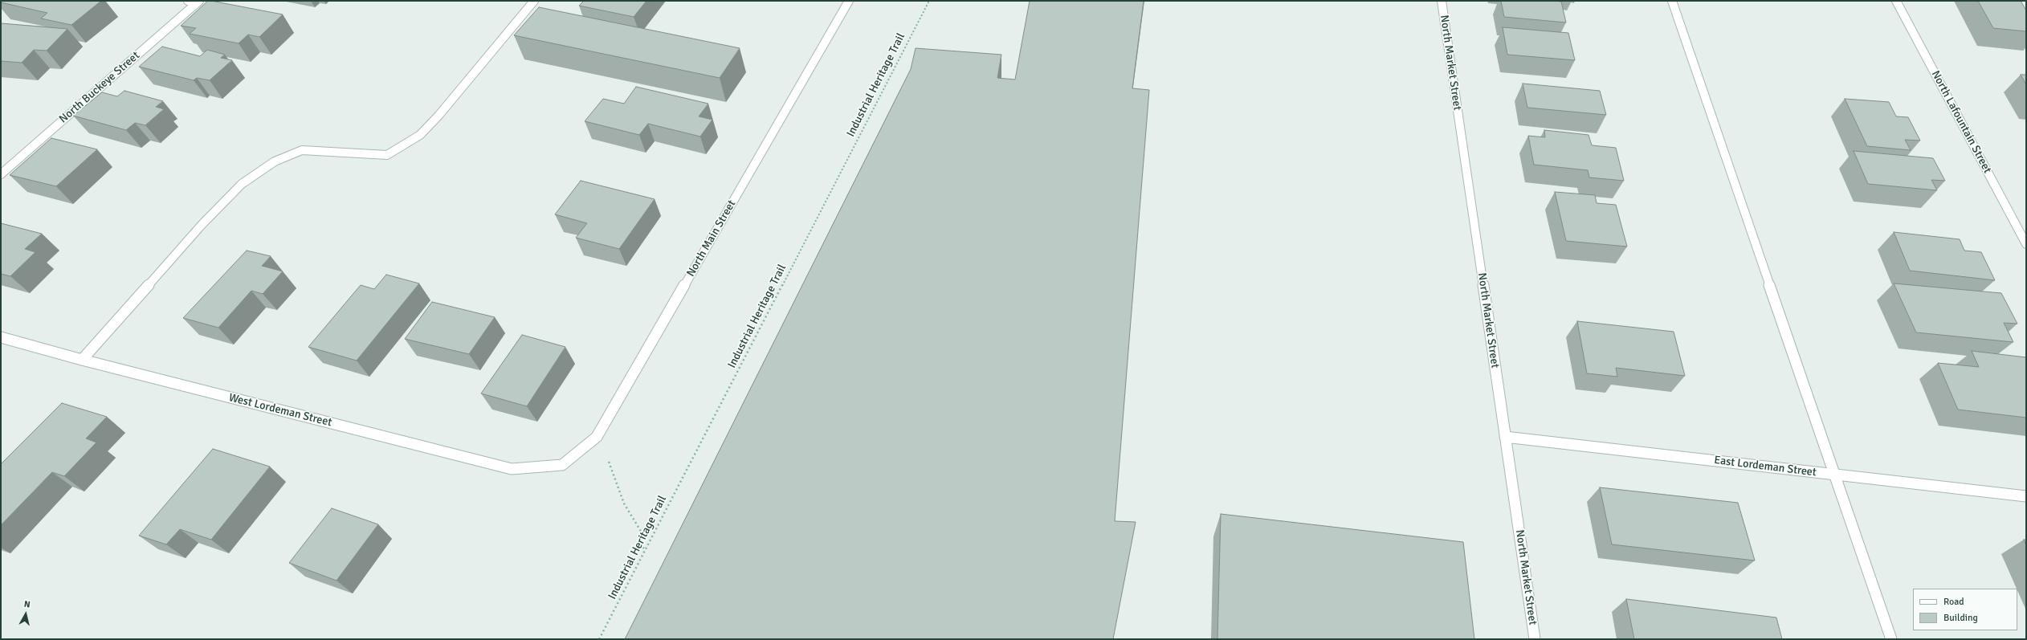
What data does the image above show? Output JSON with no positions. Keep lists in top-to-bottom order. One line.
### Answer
{"streets":{"street":["North Market Street","North Buckeye Street","North Lafountain Street","North Main Street","West Lordeman Street","East Lordeman Street"],"path":["Industrial Heritage Trail"]},"crossings":[["North Market Street","East Lordeman Street"],["North Main Street","West Lordeman Street"]],"legend":["Road","Building"],"north":"top"}
